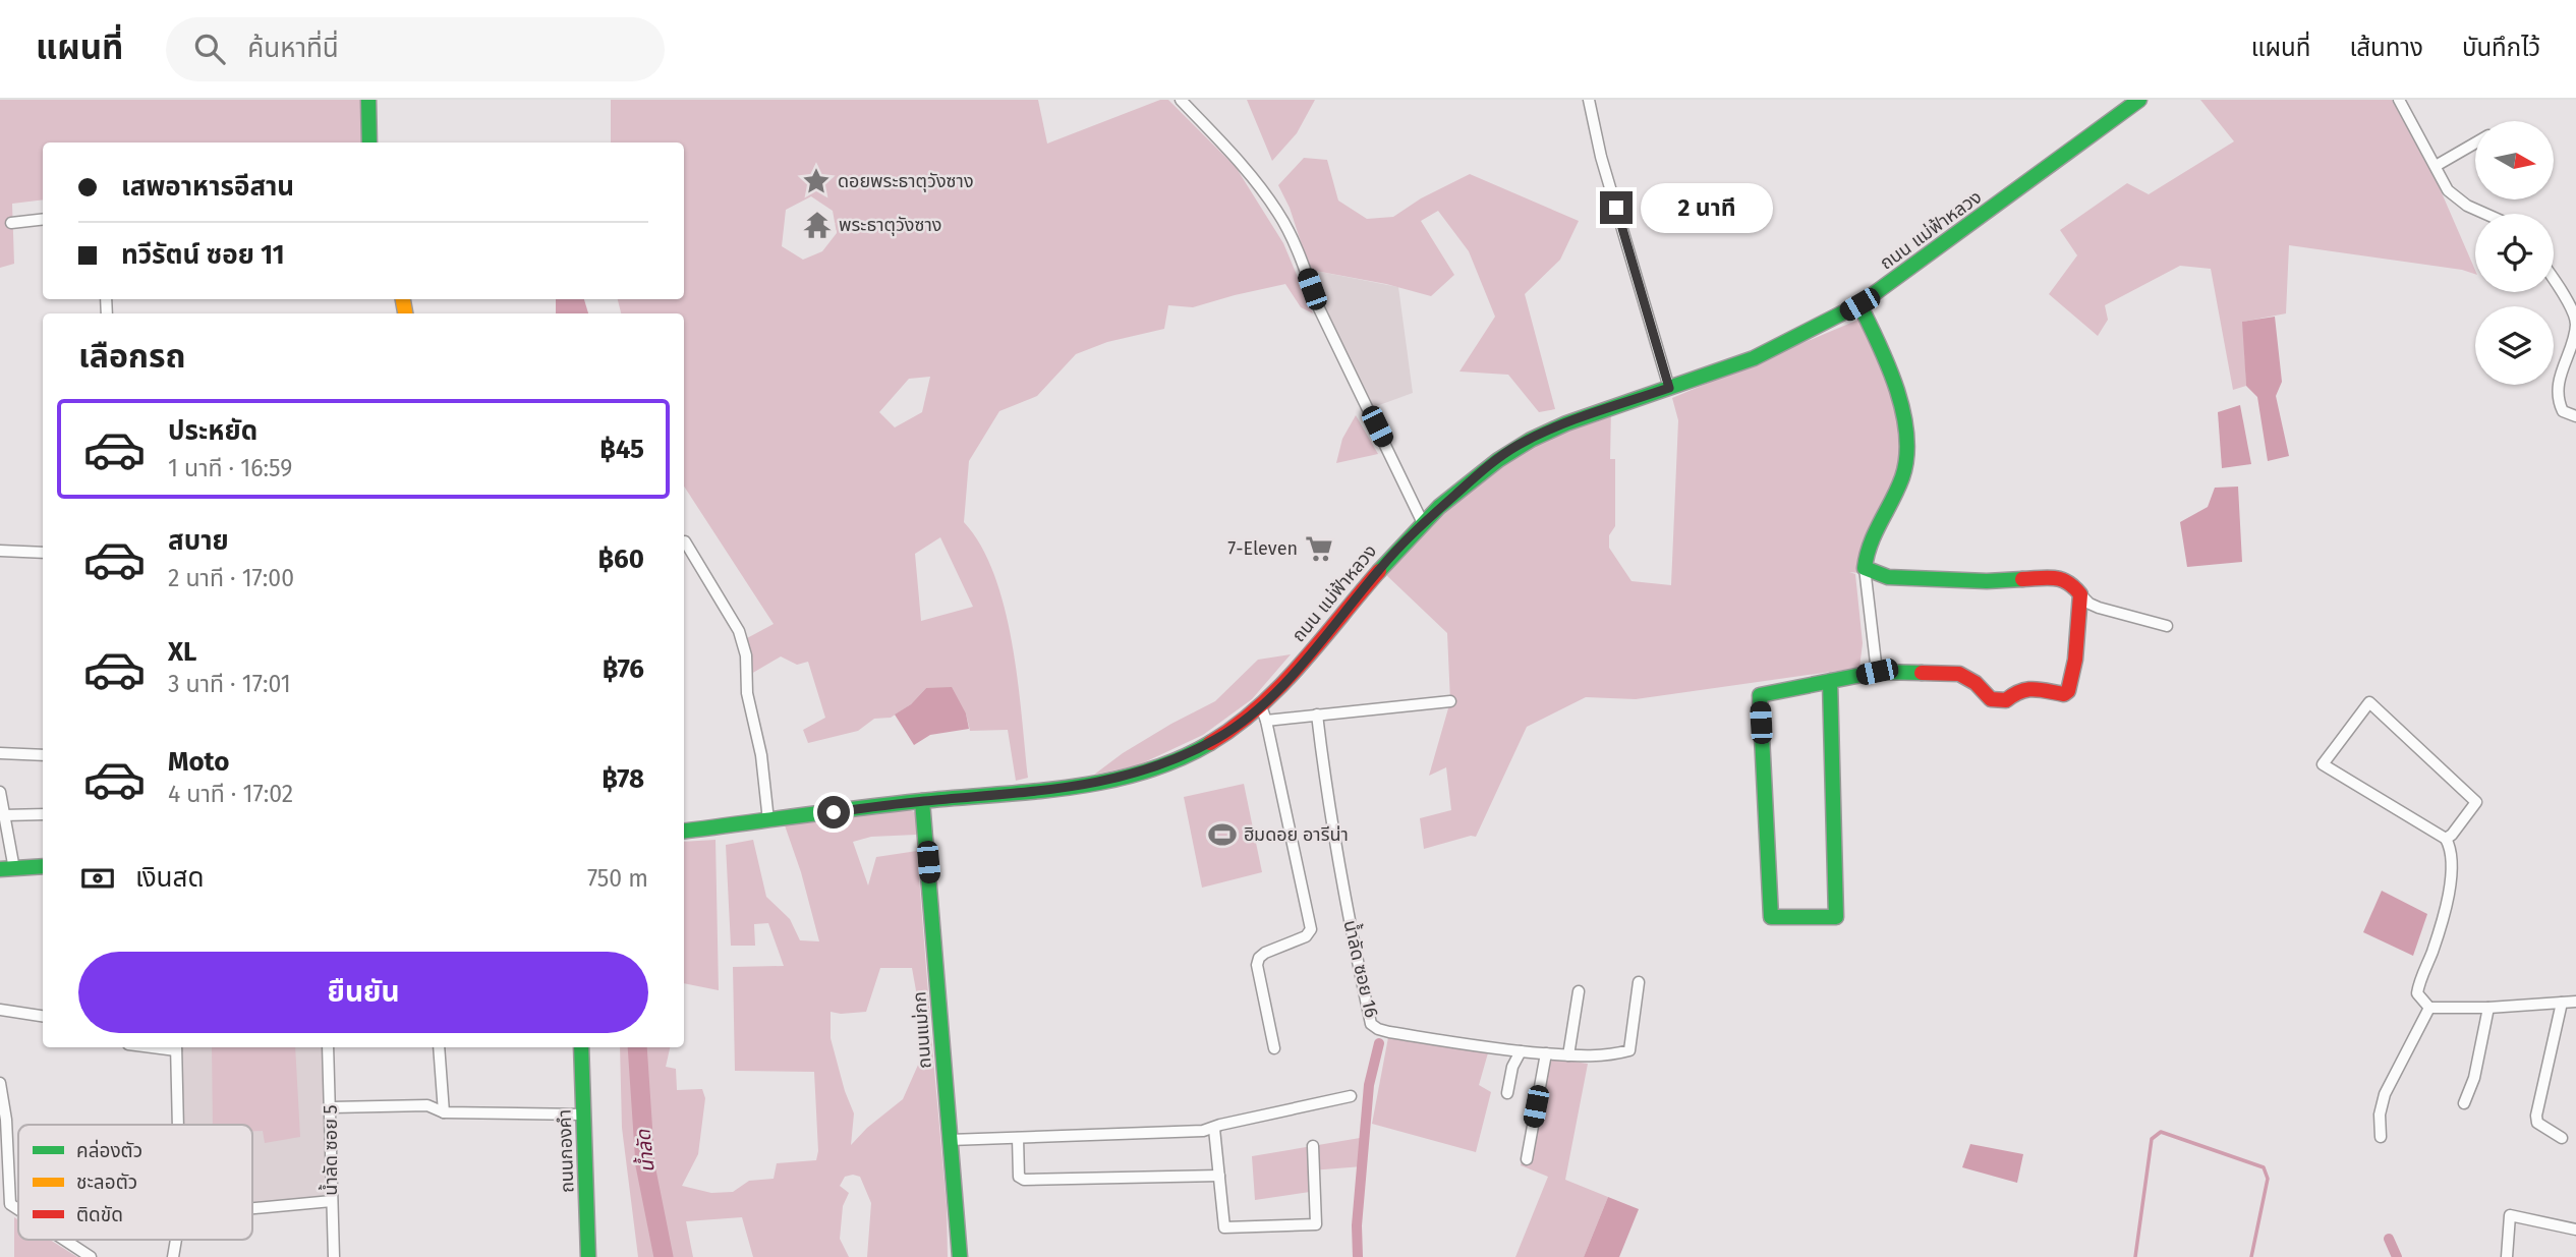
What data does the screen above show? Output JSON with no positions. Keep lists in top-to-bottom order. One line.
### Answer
{"streets":{"street":["ถนน แม่ฟ้าหลวง","น้ำลัด ซอย 16","ถนนแม่กก","น้ำลัด ซอย 5","ถนนกองคำ"]},"crossings":[["ถนน แม่ฟ้าหลวง","ถนนแม่กก"]],"water":["น้ำลัด"],"places":{"place":["ดอยพระธาตุวังซาง"],"temple":["พระธาตุวังซาง"],"supermarket":["7-Eleven"],"sports":["ฮิมดอย อารีน่า"]},"legend":["คล่องตัว","ชะลอตัว","ติดขัด"],"north":"right","page":{"header":"แผนที่","search":"ค้นหาที่นี่","nav":["แผนที่","เส้นทาง","บันทึกไว้"],"banner":["เสพอาหารอีสาน","ทวีรัตน์ ซอย 11"],"bubble":"2 นาที","heading":"เลือกรถ","list":[{"name":"ประหยัด","note":"1 นาที · 16:59","value":"฿45"},{"name":"สบาย","note":"2 นาที · 17:00","value":"฿60"},{"name":"XL","note":"3 นาที · 17:01","value":"฿76"},{"name":"Moto","note":"4 นาที · 17:02","value":"฿78"}],"pay":["เงินสด","750 m"],"buttons":"ยืนยัน"}}
